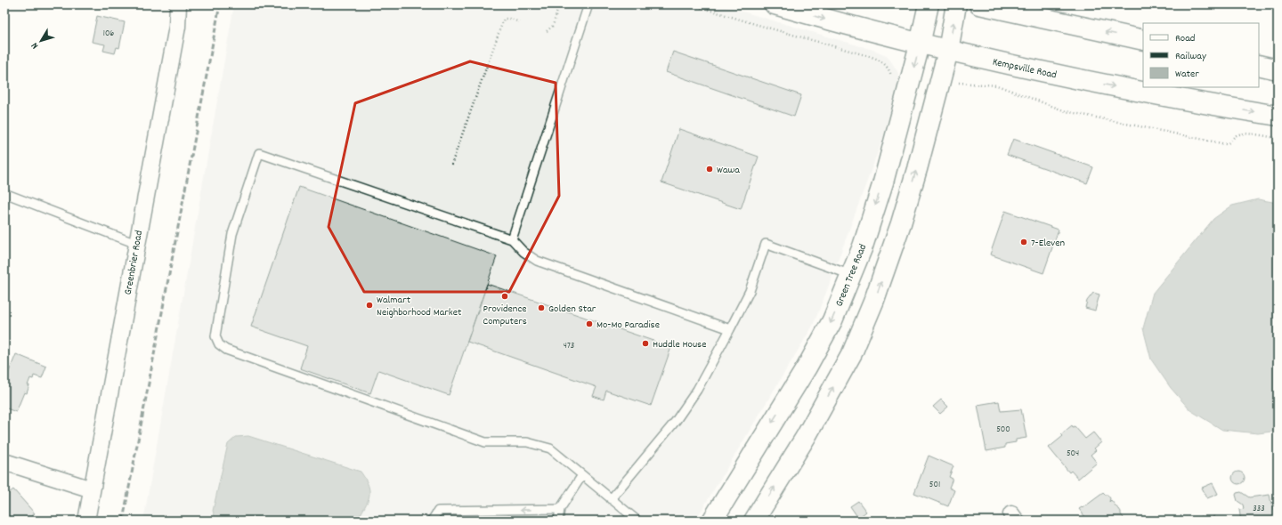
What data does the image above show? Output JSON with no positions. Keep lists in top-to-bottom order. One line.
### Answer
{"streets":{"street":["Kempsville Road","Greenbrier Road","Green Tree Road"]},"crossings":[["Kempsville Road","Green Tree Road"]],"places":["Wawa","7-Eleven","Providence Computers","Walmart Neighborhood Market","Golden Star","Mo-Mo Paradise","Huddle House"],"house_numbers":["106","473","500","504","501","333"],"legend":["Road","Railway","Water"],"north":"bottom left"}
